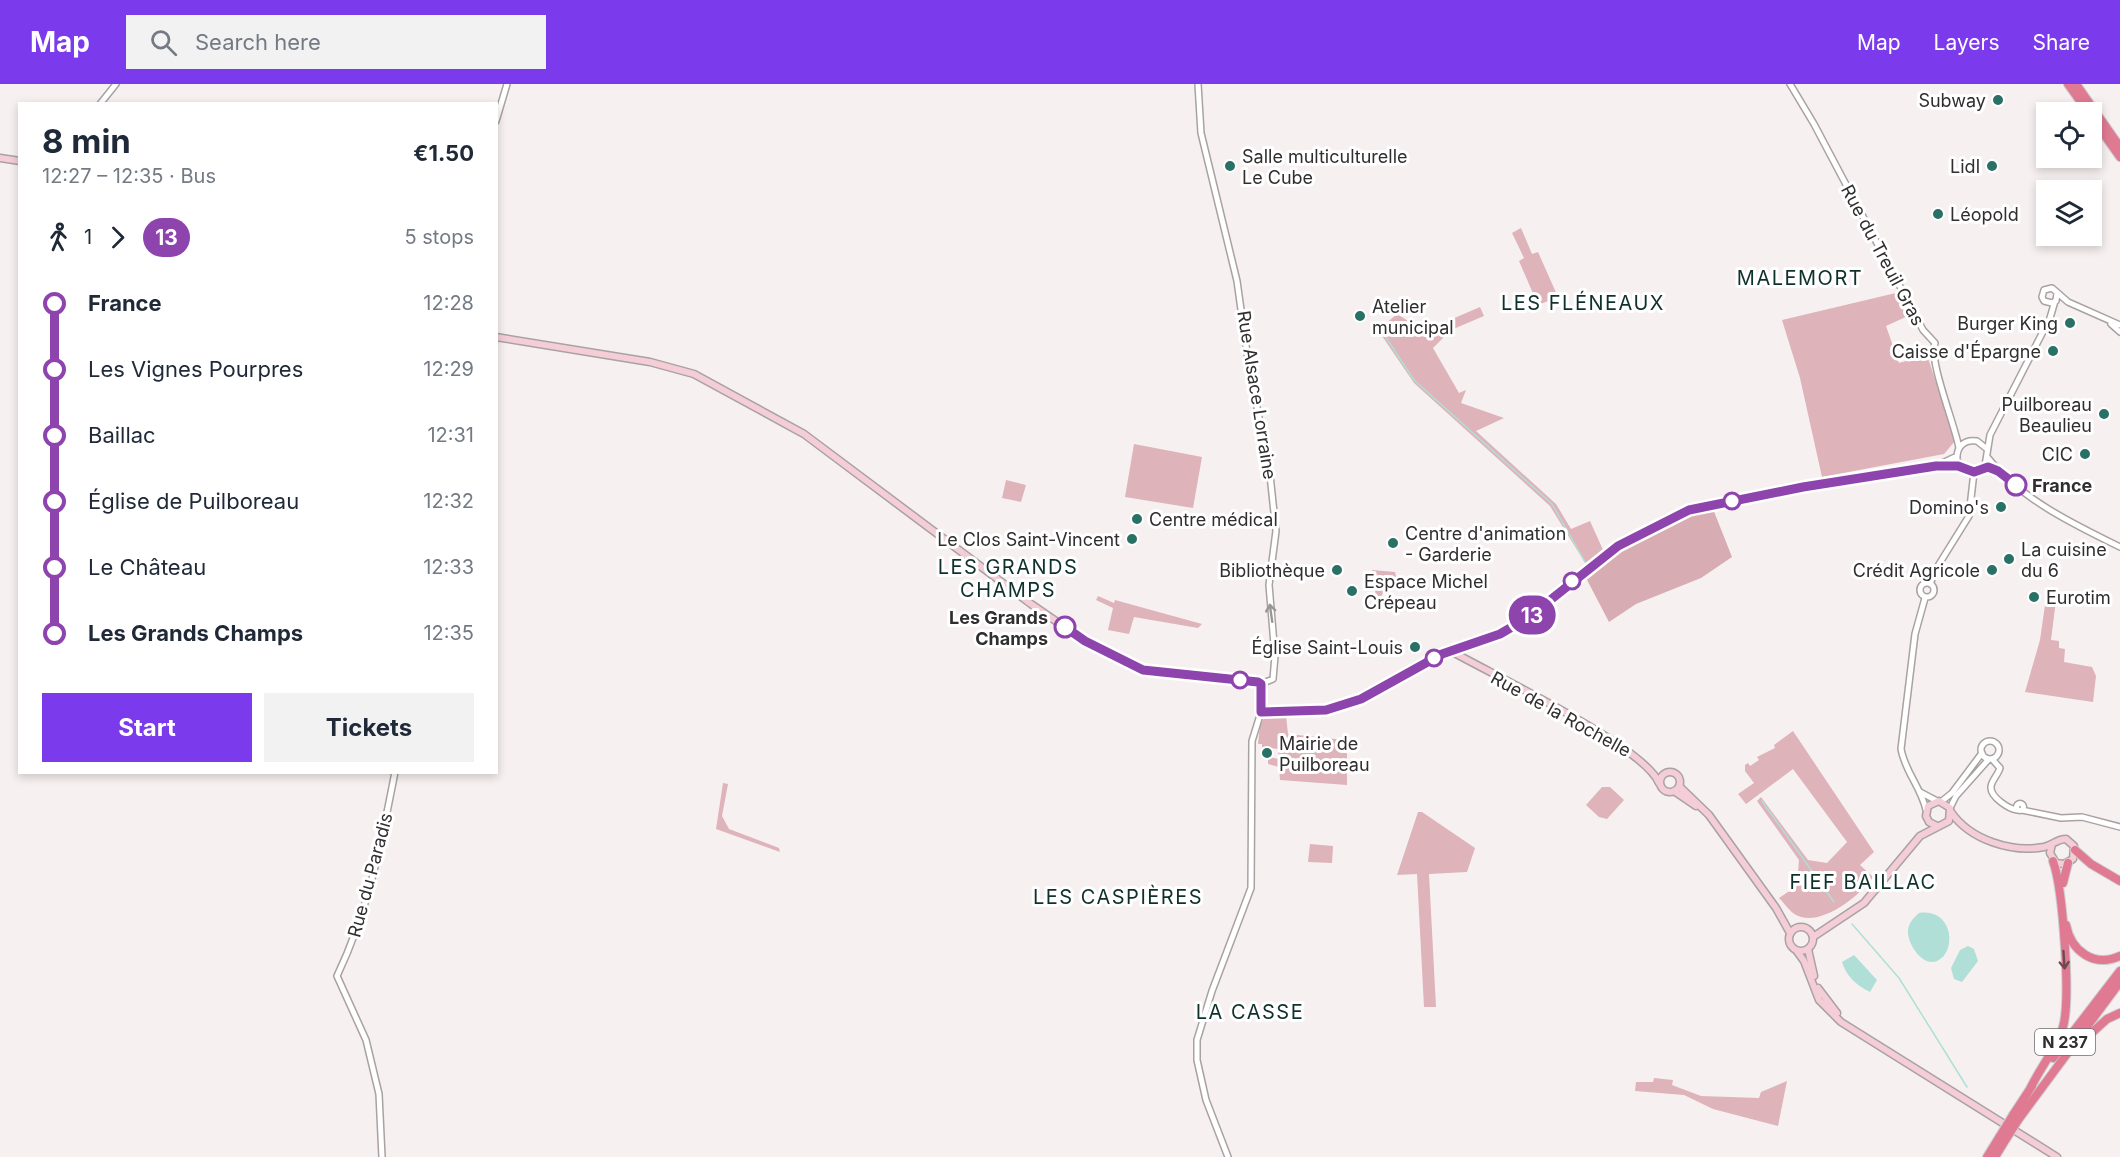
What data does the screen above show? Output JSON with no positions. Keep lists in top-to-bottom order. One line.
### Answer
{"streets":{"highway":["N 237"],"main road":["Rue de la Rochelle"],"street":["Rue du Treuil Gras","Rue Alsace Lorraine","Rue du Paradis"]},"one_way":["Rue Alsace Lorraine"],"districts":["MALEMORT","LES FLÉNEAUX","LES GRANDS CHAMPS","FIEF BAILLAC","LES CASPIÈRES","LA CASSE"],"places":["Subway","Salle multiculturelle Le Cube","Lidl","Léopold","Atelier municipal","Burger King","Caisse d'Épargne","Puilboreau Beaulieu","CIC","France","Domino's","Centre médical","Le Clos Saint-Vincent","Centre d'animation - Garderie","La cuisine du 6","Bibliothèque","Crédit Agricole","Espace Michel Crépeau","Eurotim","Les Grands Champs","Église Saint-Louis","Mairie de Puilboreau"],"lines":["bus line 13"],"page":{"header":"Map","search":"Search here","nav":["Map","Layers","Share"],"on_map":"13","heading":["8 min","12:27 – 12:35 · Bus","€1.50"],"legs":["1","13","5 stops"],"list":[{"name":"France","value":"12:28"},{"name":"Les Vignes Pourpres","value":"12:29"},{"name":"Baillac","value":"12:31"},{"name":"Église de Puilboreau","value":"12:32"},{"name":"Le Château","value":"12:33"},{"name":"Les Grands Champs","value":"12:35"}],"buttons":["Start","Tickets"]}}
